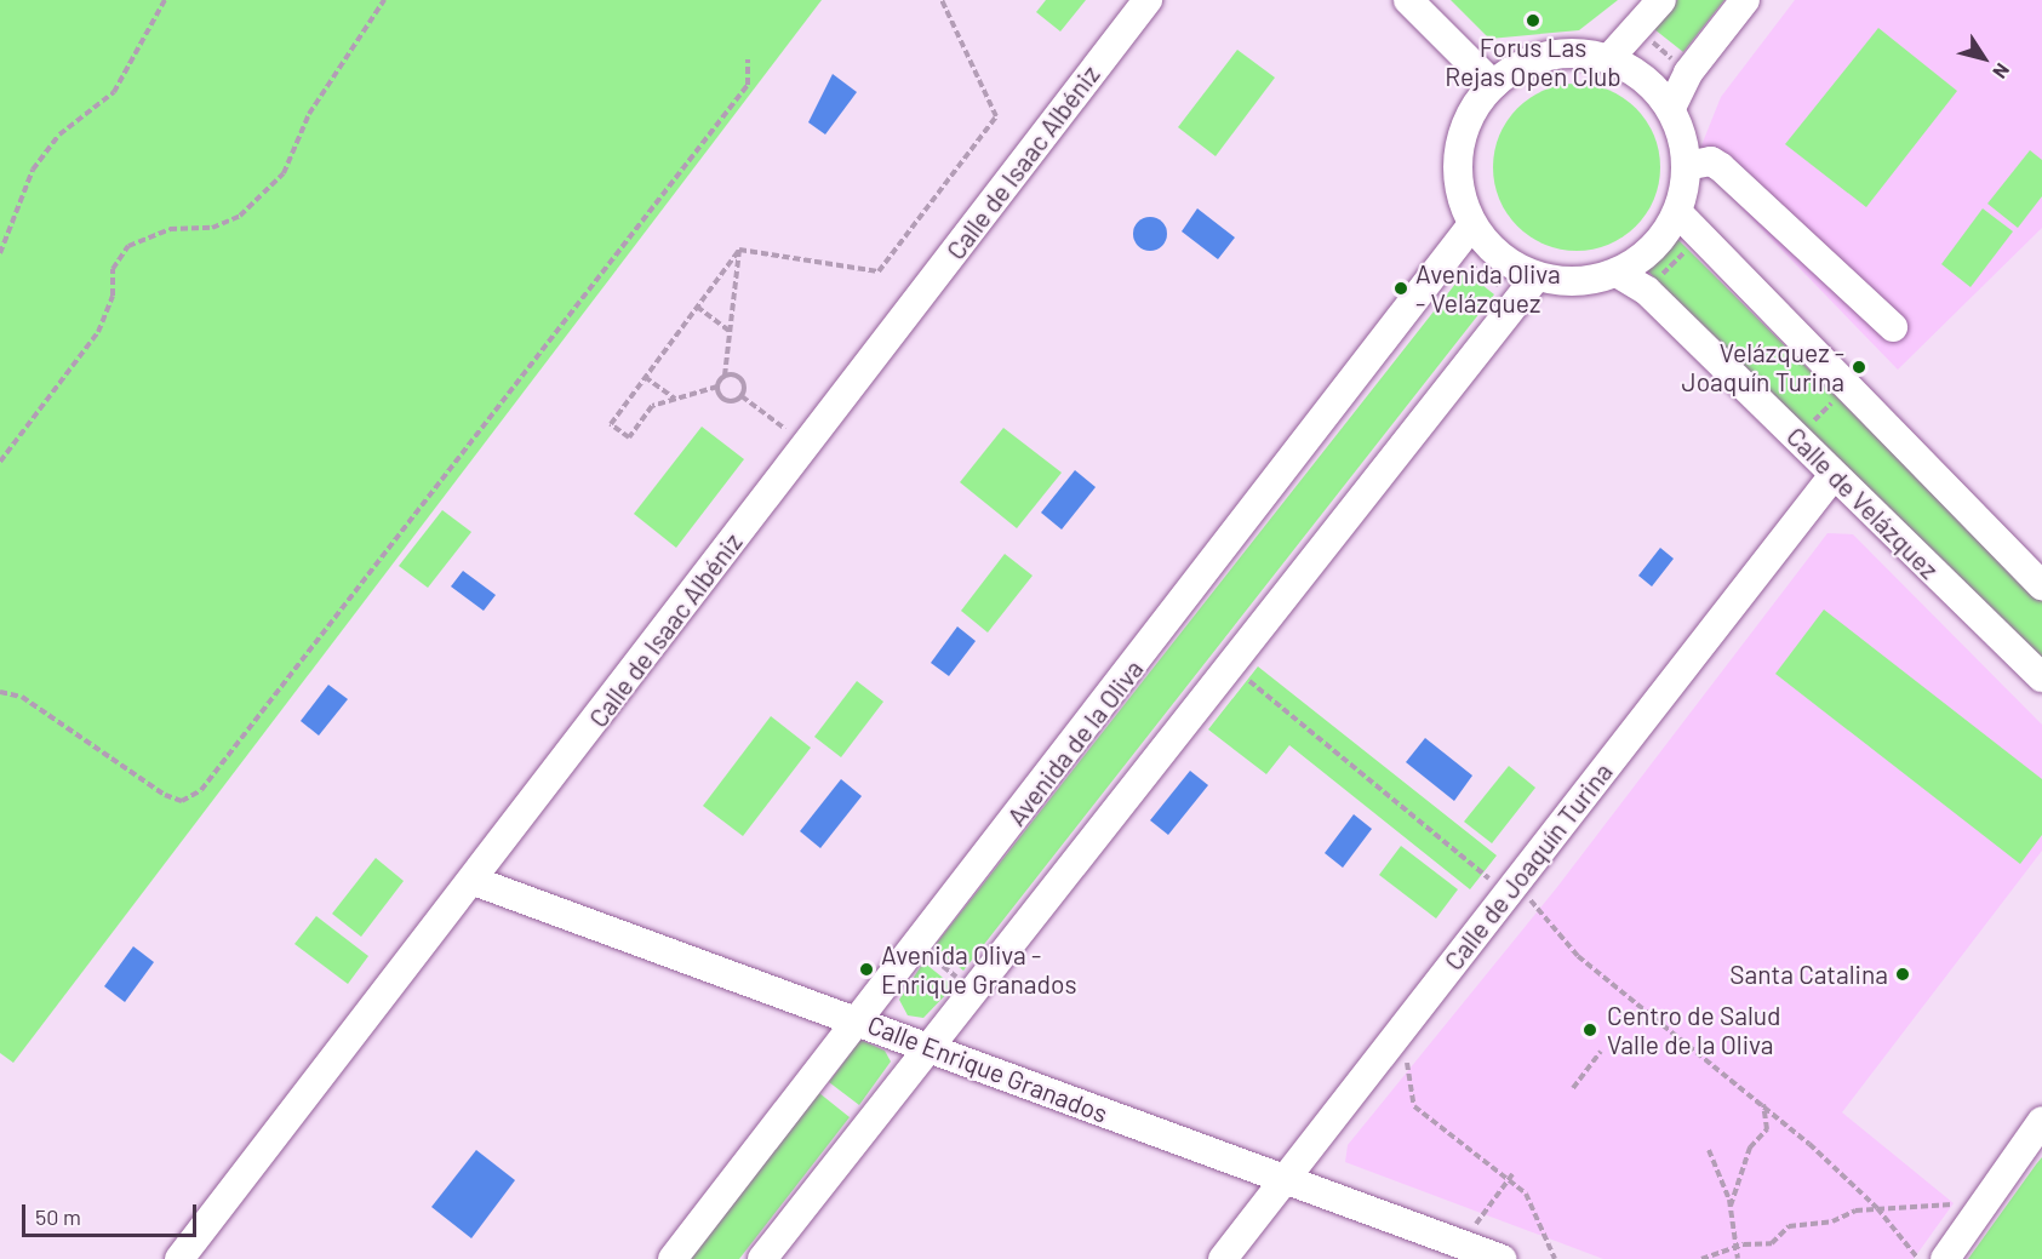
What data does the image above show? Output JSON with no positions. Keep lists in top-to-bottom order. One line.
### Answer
{"streets":{"street":["Calle de Isaac Albéniz","Calle de Velázquez","Avenida de la Oliva","Calle de Joaquín Turina","Calle Enrique Granados"]},"crossings":[["Calle de Isaac Albéniz","Calle Enrique Granados"],["Calle de Velázquez","Avenida de la Oliva"],["Calle de Velázquez","Calle de Joaquín Turina"],["Avenida de la Oliva","Calle Enrique Granados"],["Calle de Joaquín Turina","Calle Enrique Granados"]],"places":["Forus Las Rejas Open Club","Avenida Oliva - Velázquez","Velázquez - Joaquín Turina","Avenida Oliva - Enrique Granados","Santa Catalina","Centro de Salud Valle de la Oliva"],"scale_bar":"50 m","north":"bottom right"}
